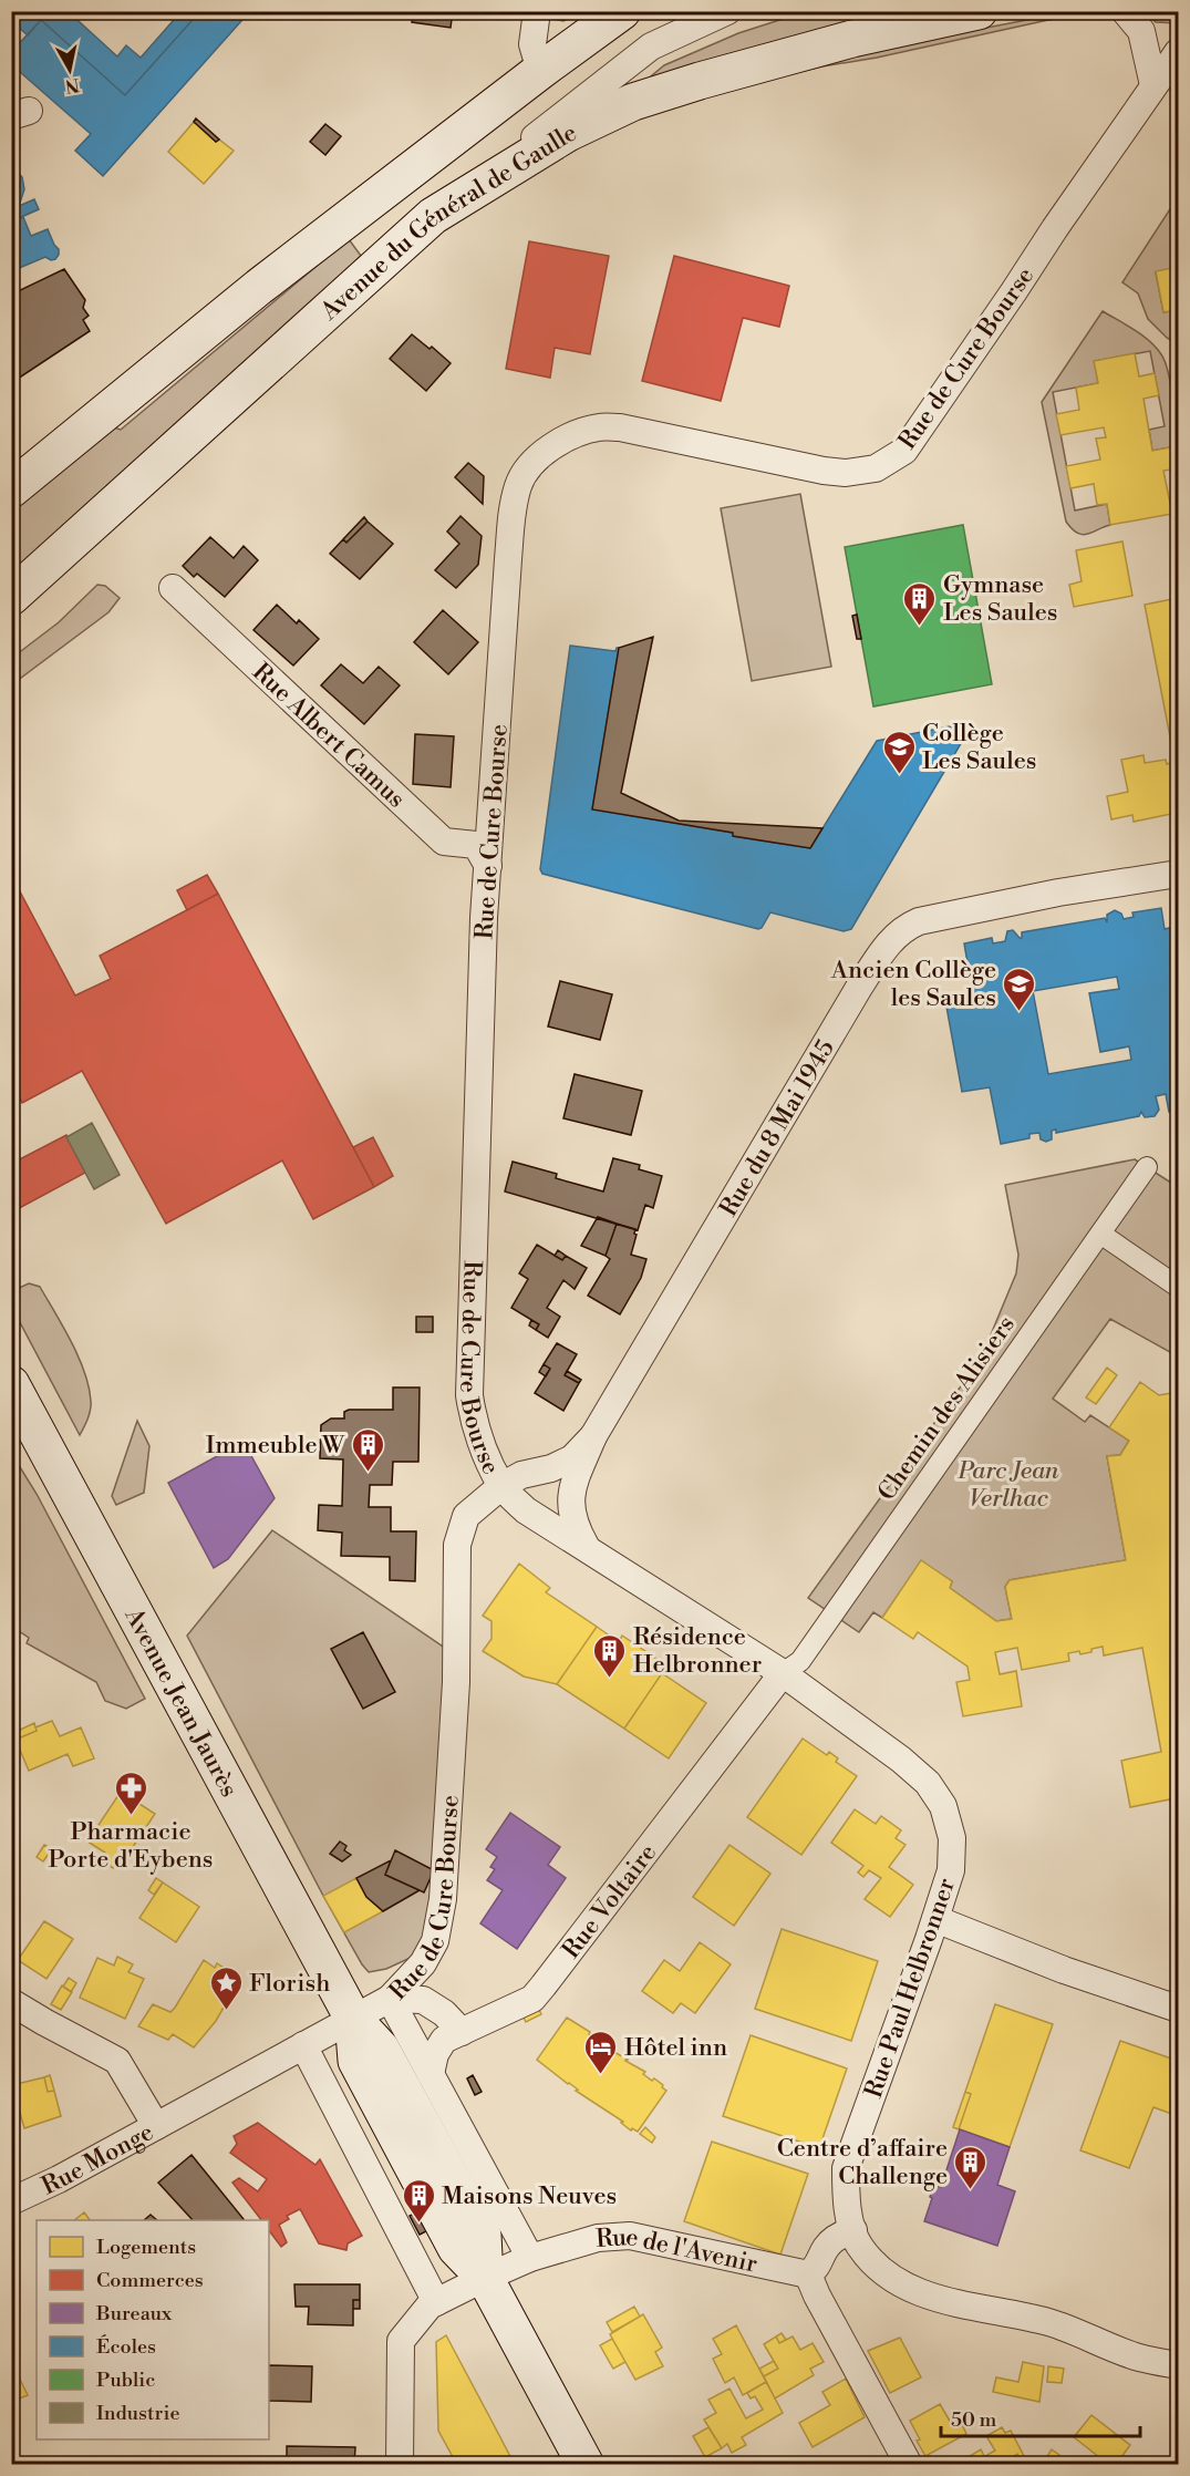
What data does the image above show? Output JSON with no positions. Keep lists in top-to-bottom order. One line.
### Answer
{"streets":{"main road":["Avenue du Général de Gaulle","Avenue Jean Jaurès"],"street":["Rue de Cure Bourse","Rue Albert Camus","Rue du 8 Mai 1945","Chemin des Alisiers","Rue Voltaire","Rue Paul Helbronner","Rue Monge","Rue de l'Avenir"]},"crossings":[["Rue de Cure Bourse","Rue Albert Camus"],["Rue de Cure Bourse","Rue du 8 Mai 1945"],["Rue de Cure Bourse","Avenue Jean Jaurès"],["Rue de Cure Bourse","Rue Paul Helbronner"],["Rue de Cure Bourse","Rue Monge"],["Rue du 8 Mai 1945","Rue Paul Helbronner"],["Chemin des Alisiers","Rue Voltaire"],["Chemin des Alisiers","Rue Paul Helbronner"],["Avenue Jean Jaurès","Rue de l'Avenir"],["Rue Voltaire","Rue Paul Helbronner"]],"parks":["Parc Jean Verlhac"],"places":{"building":["Gymnase Les Saules","Immeuble W","Résidence Helbronner","Centre d’affaire Challenge","Maisons Neuves"],"school or university":["Collège Les Saules","Ancien Collège les Saules"],"pharmacy":["Pharmacie Porte d'Eybens"],"place":["Florish"],"hotel":["Hôtel inn"]},"legend":["Logements","Commerces","Bureaux","Écoles","Public","Industrie"],"scale_bar":"50 m","north":"bottom"}
